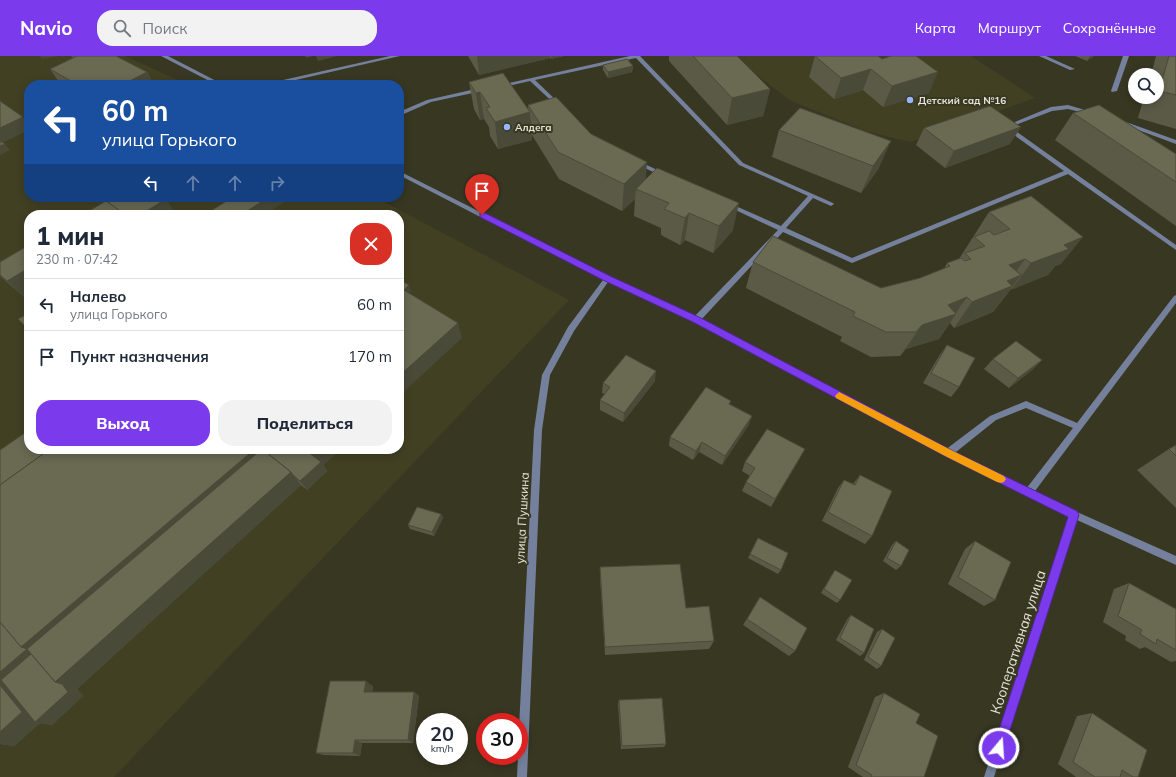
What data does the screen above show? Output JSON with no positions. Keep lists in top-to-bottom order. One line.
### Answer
{"streets":{"street":["улица Пушкина","Кооперативная улица"]},"places":["Детский сад №16","Алдега"],"page":{"header":"Navio","search":"Поиск","nav":["Карта","Маршрут","Сохранённые"],"turn":["60 m","улица Горького"],"heading":["1 мин","230 m · 07:42"],"list":[{"name":"Налево","note":"улица Горького","value":"60 m"},{"name":"Пункт назначения","value":"170 m"}],"buttons":["Выход","Поделиться"],"speed":"20 km/h","limit":"30"}}
